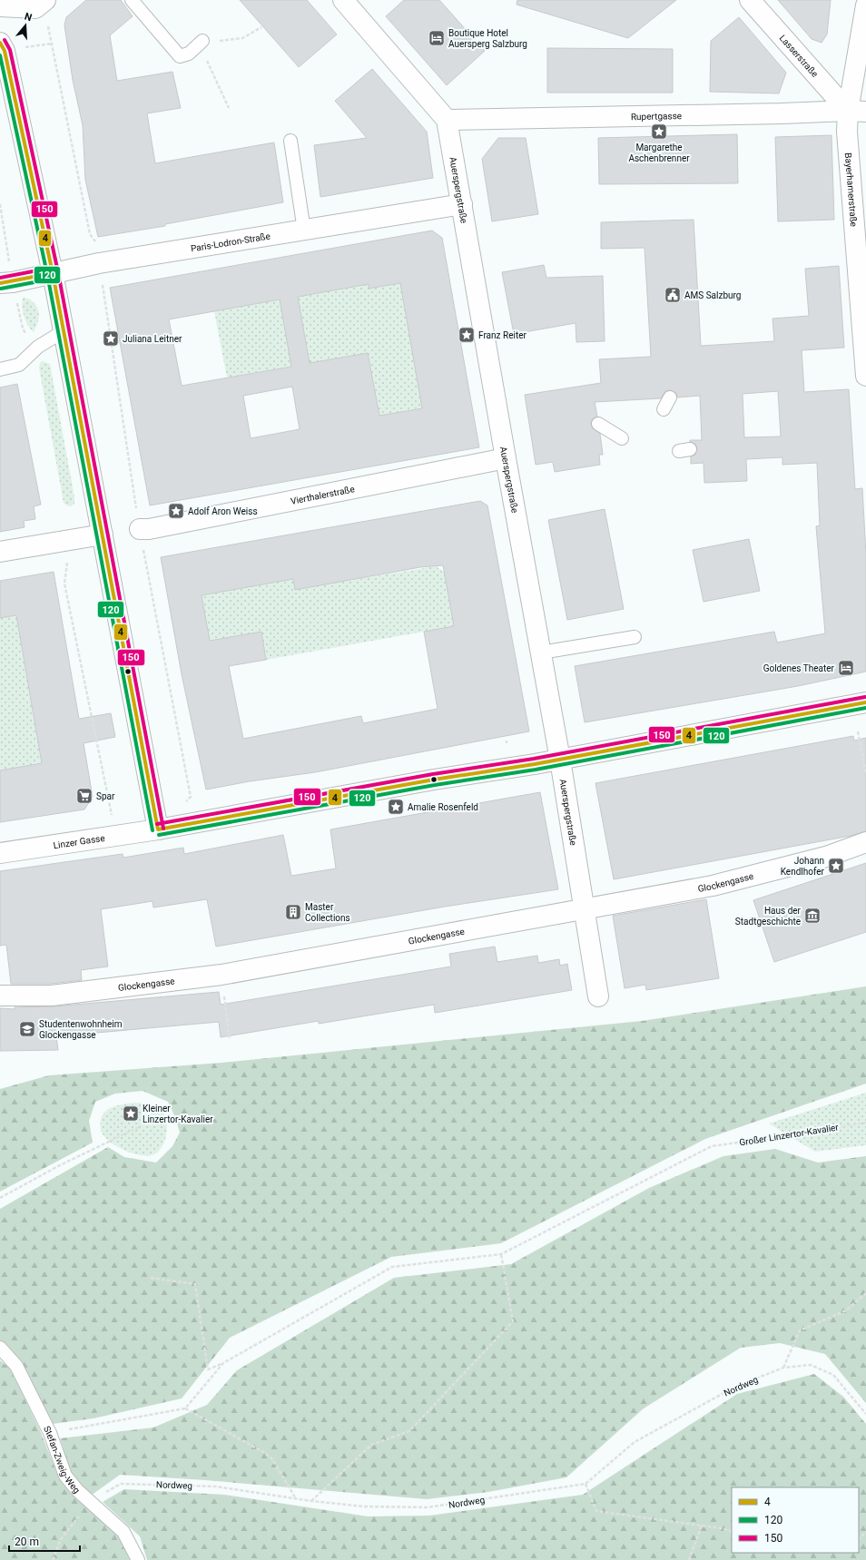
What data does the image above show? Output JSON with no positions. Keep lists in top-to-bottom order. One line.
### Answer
{"streets":{"street":["Lasserstraße","Rupertgasse","Auerspergstraße","Bayerhamerstraße","Paris-Lodron-Straße","Vierthalerstraße","Linzer Gasse","Glockengasse"],"lane":["Stefan-Zweig-Weg"],"path":["Großer Linzertor-Kavalier","Nordweg"]},"crossings":[["Lasserstraße","Rupertgasse"],["Lasserstraße","Bayerhamerstraße"],["Rupertgasse","Auerspergstraße"],["Rupertgasse","Bayerhamerstraße"],["Auerspergstraße","Paris-Lodron-Straße"],["Auerspergstraße","Vierthalerstraße"],["Auerspergstraße","Linzer Gasse"],["Auerspergstraße","Glockengasse"],["Nordweg","Stefan-Zweig-Weg"]],"places":{"hotel":["Boutique Hotel Auersperg Salzburg","Goldenes Theater"],"place":["Margarethe Aschenbrenner","Franz Reiter","Juliana Leitner","Adolf Aron Weiss","Amalie Rosenfeld","Johann Kendlhofer","Kleiner Linzertor-Kavalier"],"public building":["AMS Salzburg"],"supermarket":["Spar"],"building":["Master Collections"],"museum":["Haus der Stadtgeschichte"],"school or university":["Studentenwohnheim Glockengasse"]},"lines":["transit line 150","transit line 4","transit line 120"],"legend":["4","120","150"],"scale_bar":"20 m","north":"top"}
